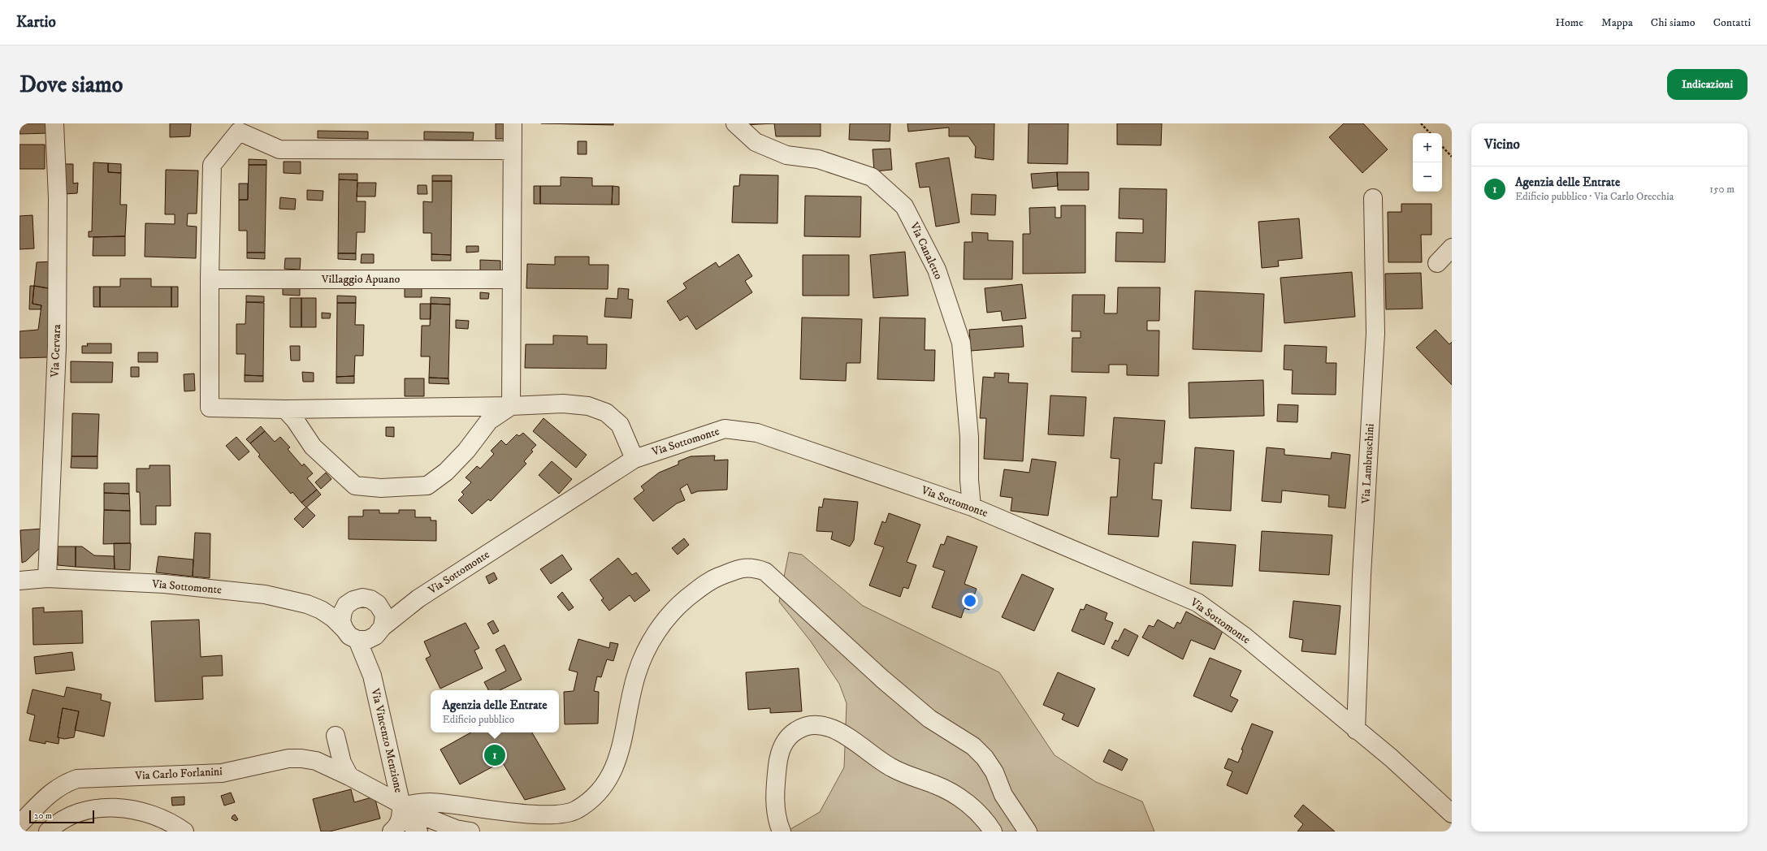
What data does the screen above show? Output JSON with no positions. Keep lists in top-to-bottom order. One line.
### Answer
{"streets":{"street":["Via Canaletto","Villaggio Apuano","Via Cervara","Via Sottomonte","Via Lambruschini","Via Vincenzo Menzione","Via Carlo Forlanini"]},"crossings":[["Via Canaletto","Via Sottomonte"],["Via Cervara","Via Sottomonte"],["Via Sottomonte","Via Lambruschini"],["Via Sottomonte","Via Vincenzo Menzione"],["Via Vincenzo Menzione","Via Carlo Forlanini"]],"scale_bar":"20 m","page":{"header":"Kartio","nav":["Home","Mappa","Chi siamo","Contatti"],"buttons":"Indicazioni","title":"Dove siamo","heading":"Vicino","map_buttons":["+","−"],"list":[{"mark":"1","name":"Agenzia delle Entrate","note":"Edificio pubblico · Via Carlo Orecchia","value":"150 m"}],"popup":["Agenzia delle Entrate","Edificio pubblico"],"pins":"1","scale":"20 m"}}
